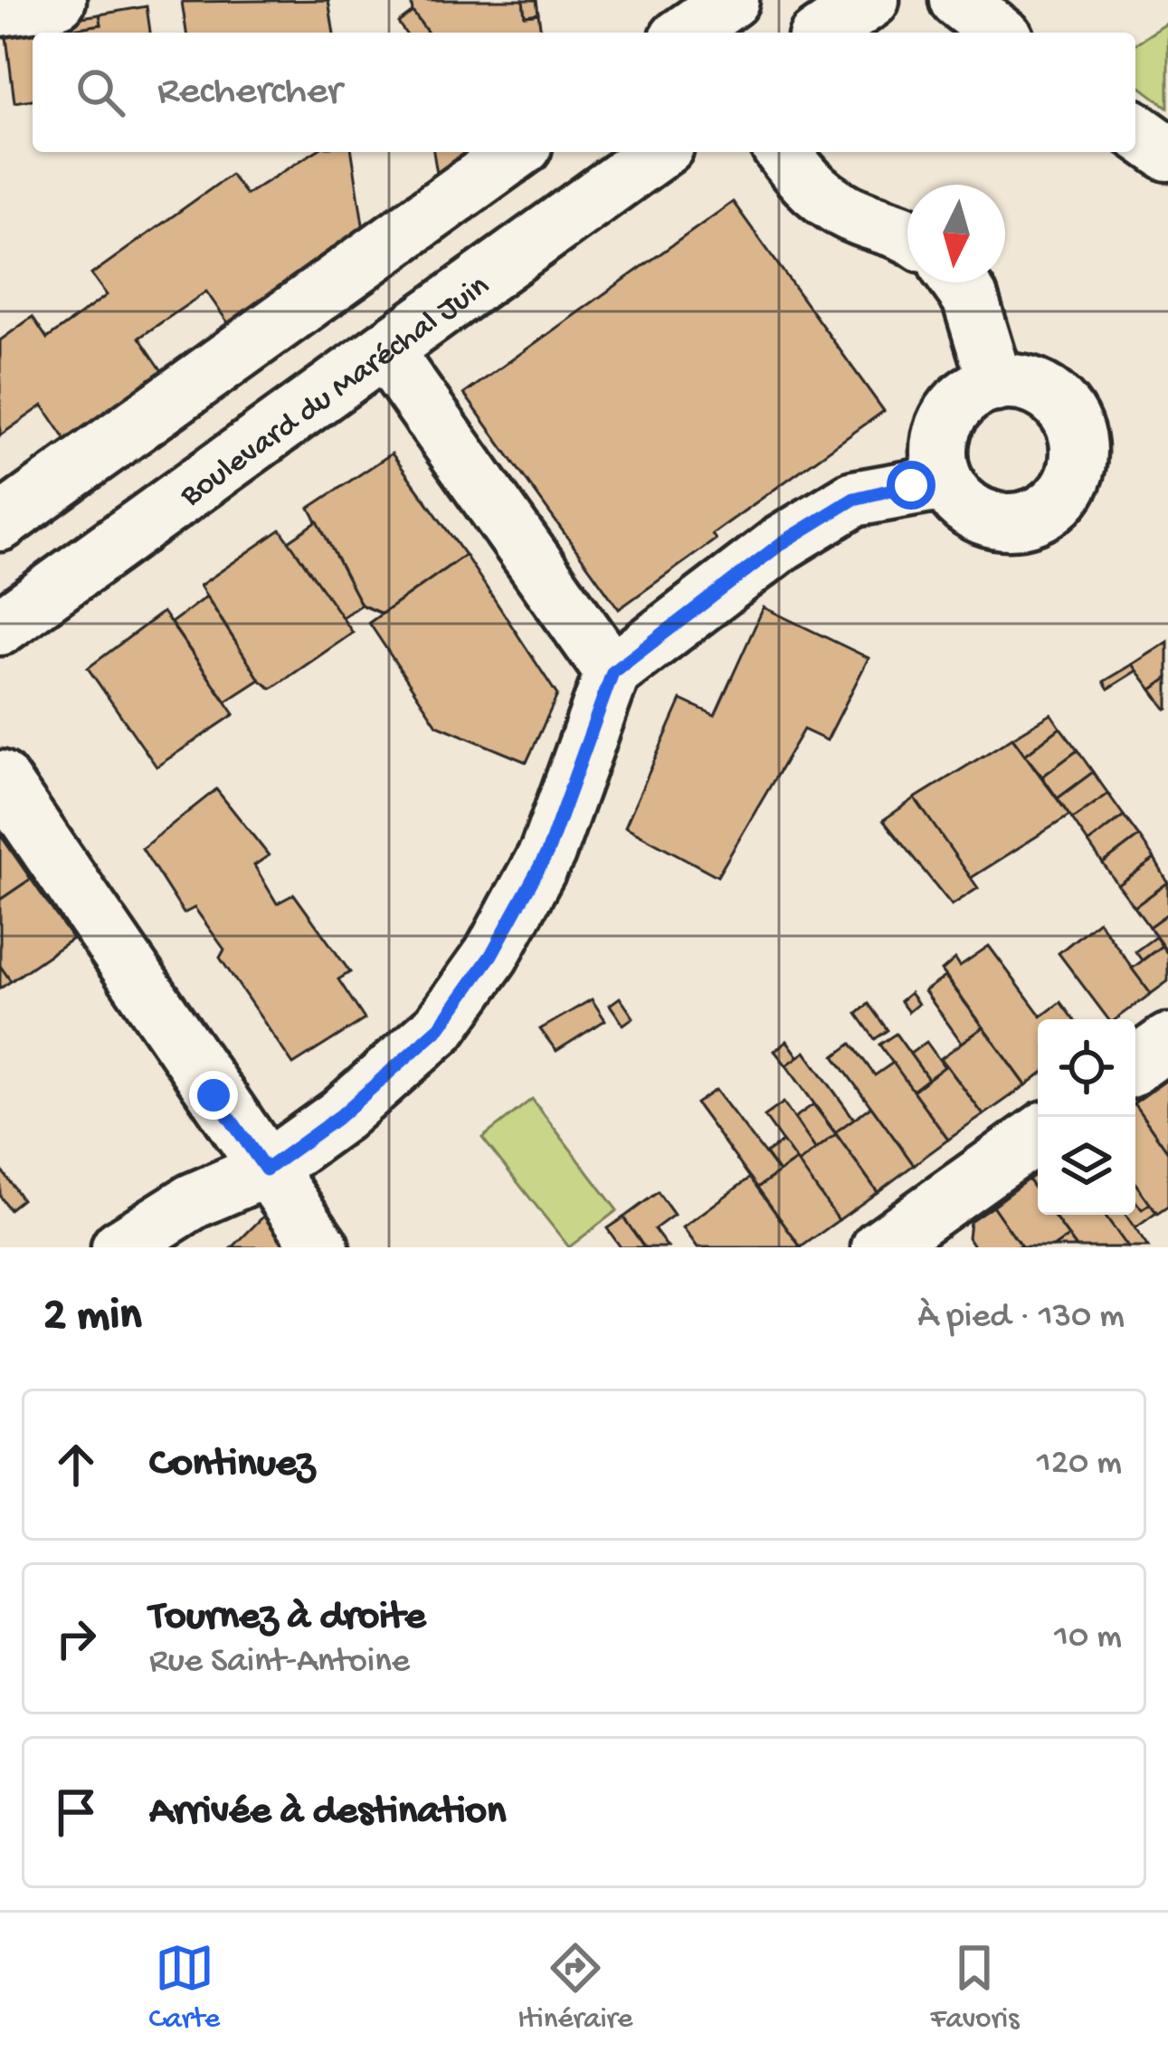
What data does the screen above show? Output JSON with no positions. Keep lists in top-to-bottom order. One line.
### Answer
{"streets":{"street":["Boulevard du Maréchal Juin"]},"north":"bottom","page":{"search":"Rechercher","heading":["2 min","À pied · 130 m"],"list":[["Continuez","120 m"],["Tournez à droite","Rue Saint-Antoine","10 m"],"Arrivée à destination"],"nav":["Carte","Itinéraire","Favoris"]}}
